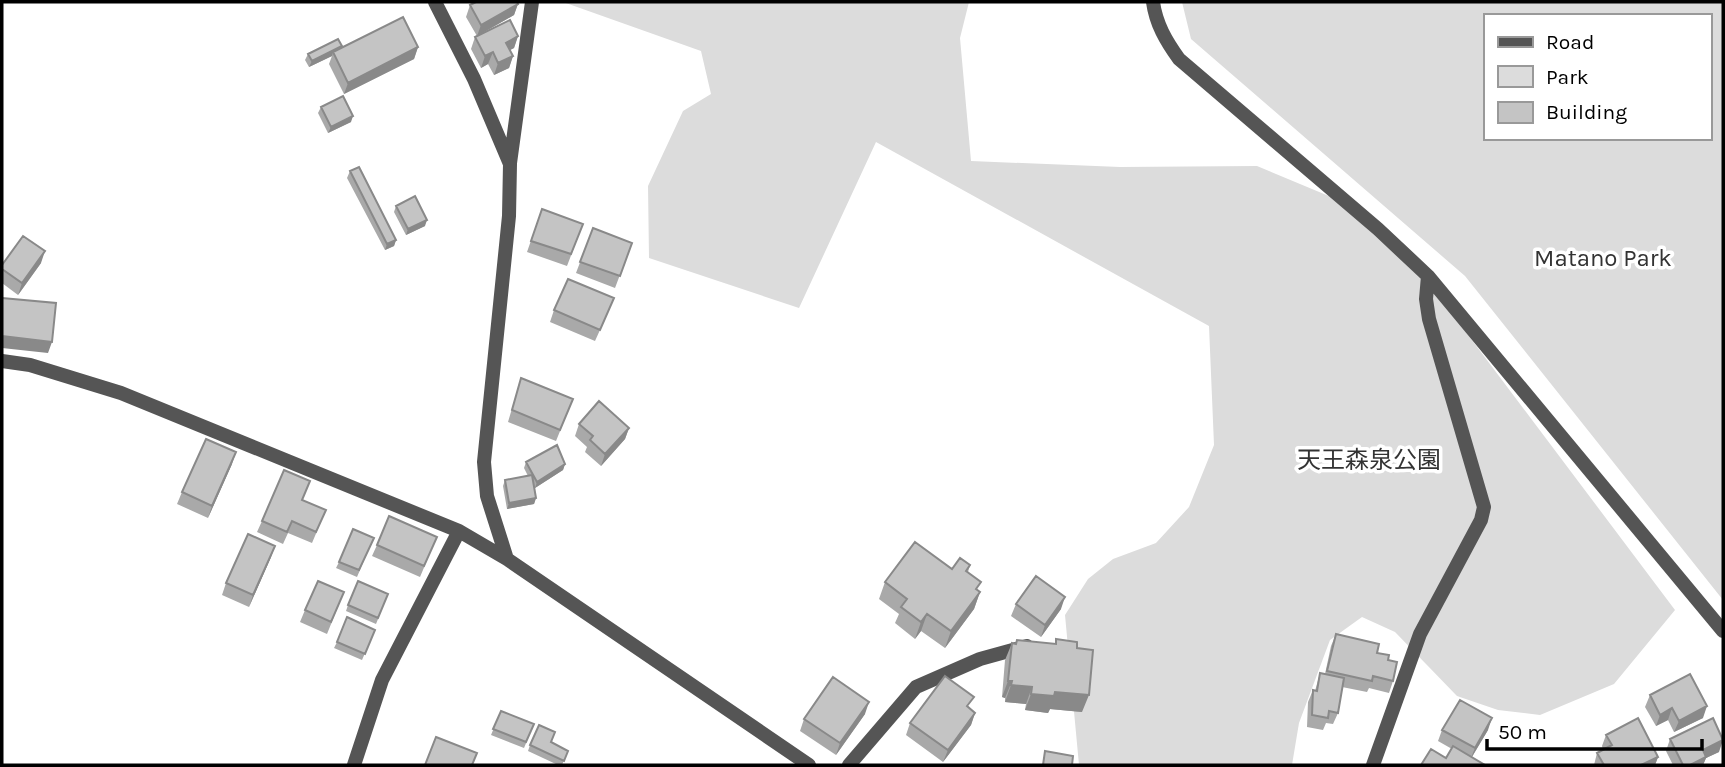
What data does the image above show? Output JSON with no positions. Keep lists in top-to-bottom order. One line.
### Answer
{"parks":["Matano Park","天王森泉公園"],"legend":["Road","Park","Building"],"scale_bar":"50 m"}
